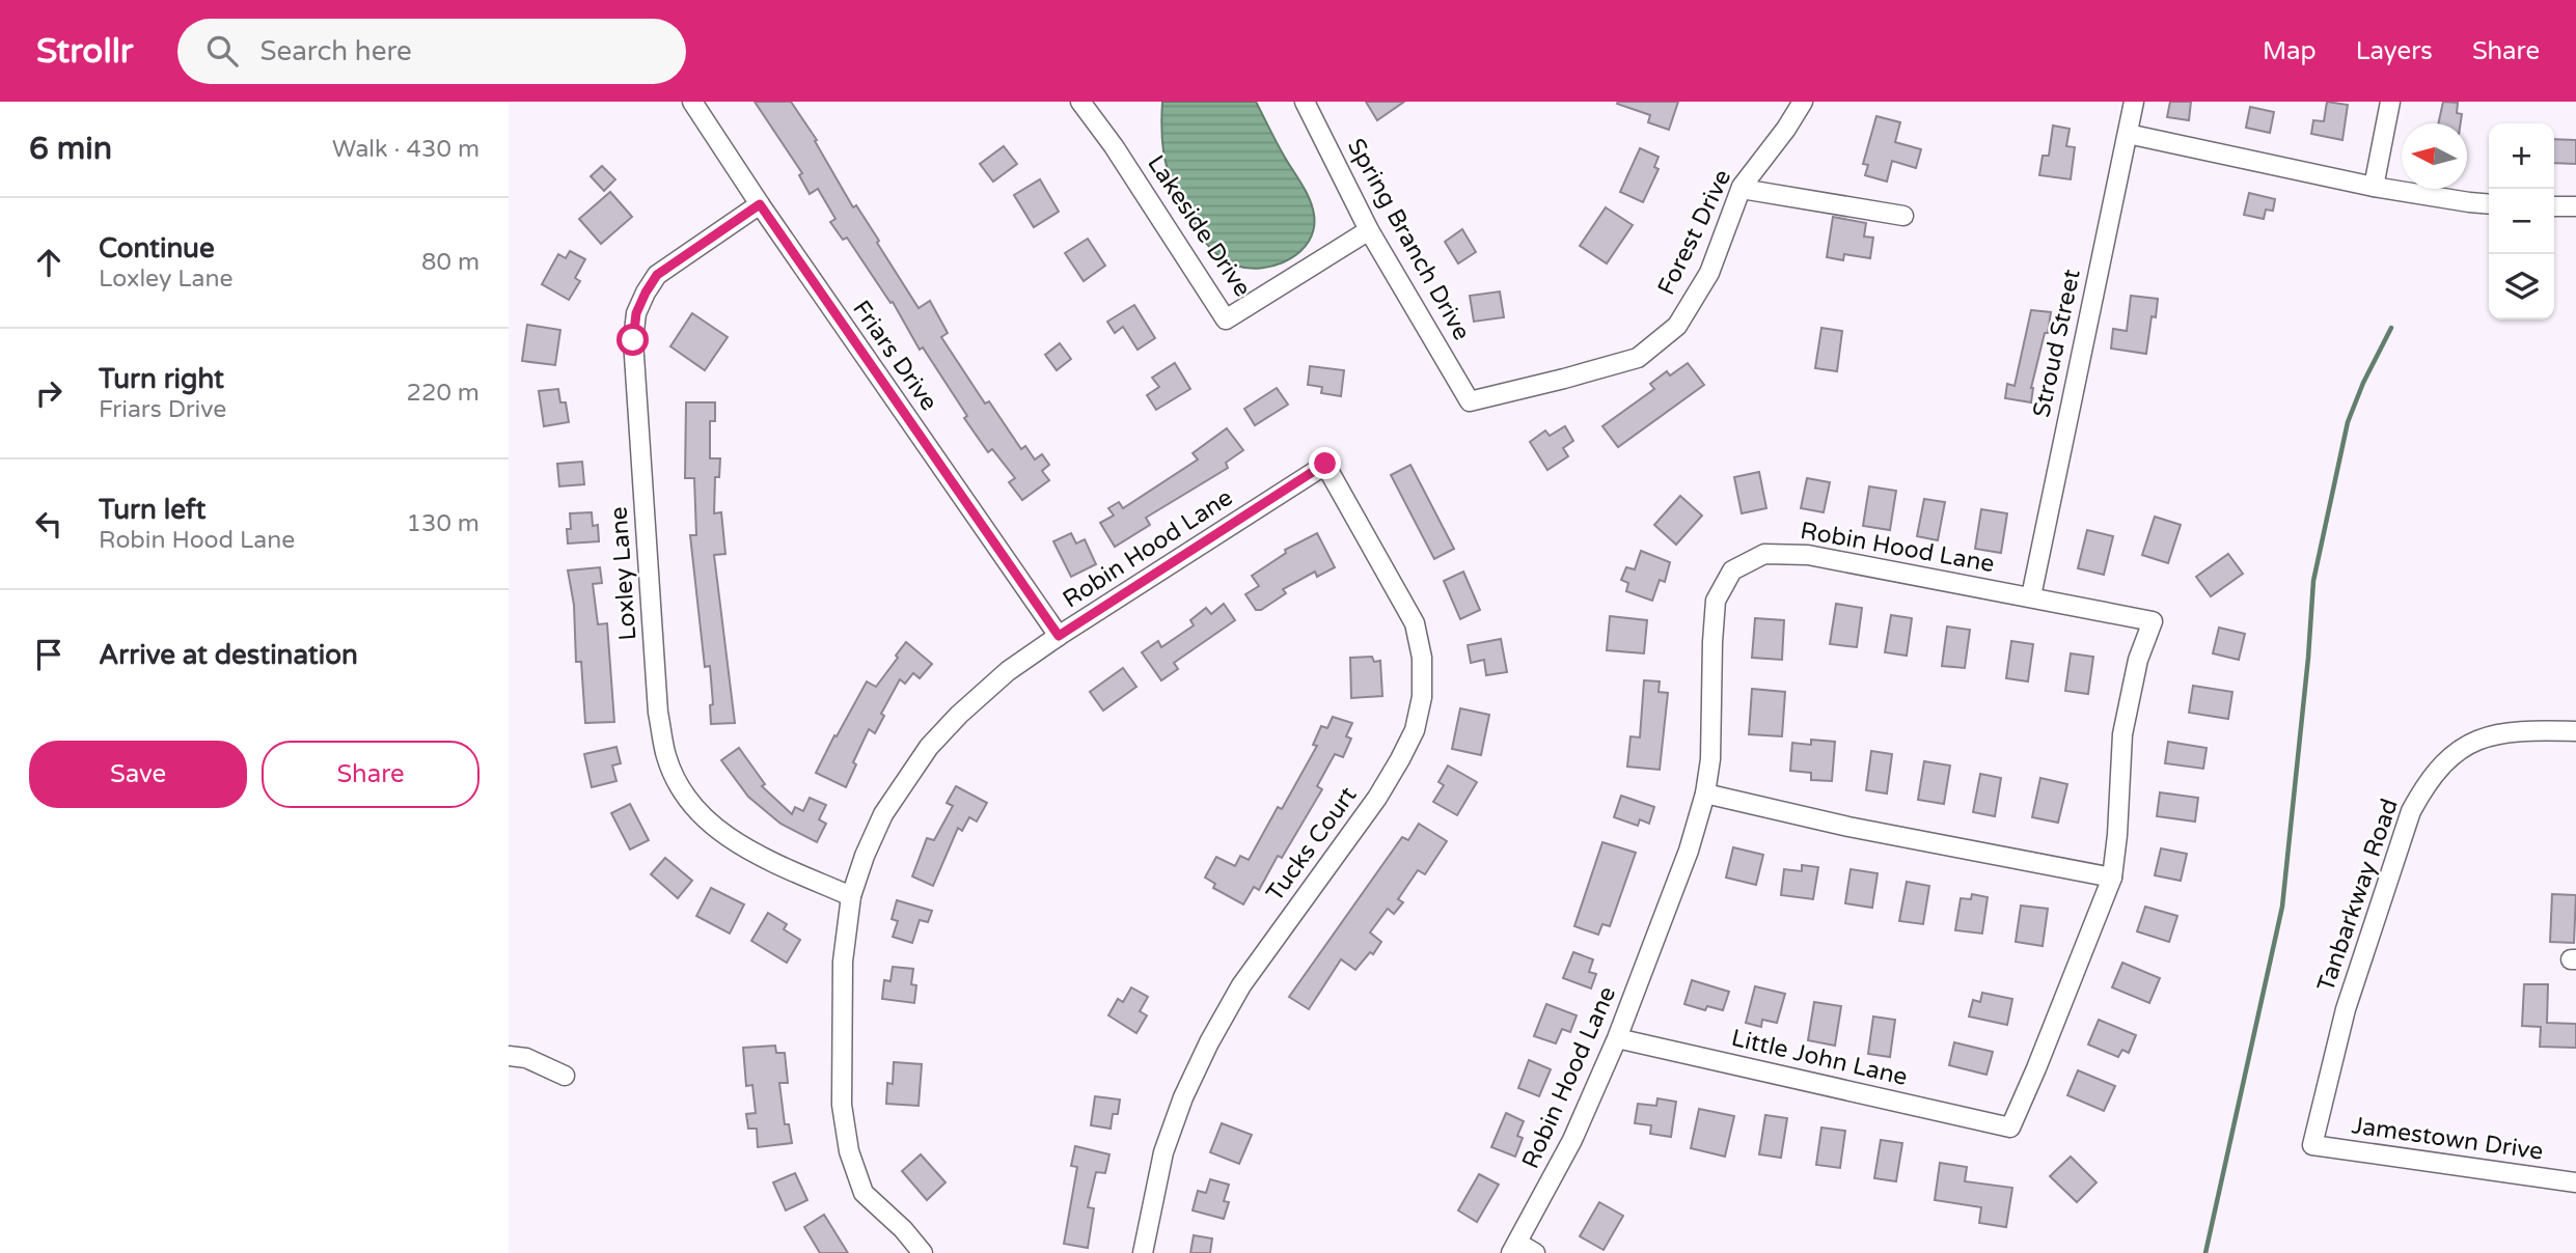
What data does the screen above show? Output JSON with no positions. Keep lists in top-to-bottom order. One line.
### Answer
{"streets":{"street":["Lakeside Drive","Forest Drive","Spring Branch Drive","Stroud Street","Friars Drive","Robin Hood Lane","Loxley Lane","Tucks Court","Tanbarkway Road","Little John Lane","Jamestown Drive"]},"crossings":[["Lakeside Drive","Spring Branch Drive"],["Forest Drive","Spring Branch Drive"],["Stroud Street","Robin Hood Lane"],["Friars Drive","Robin Hood Lane"],["Friars Drive","Loxley Lane"],["Robin Hood Lane","Loxley Lane"],["Robin Hood Lane","Tucks Court"],["Robin Hood Lane","Little John Lane"],["Tanbarkway Road","Jamestown Drive"]],"north":"left","page":{"header":"Strollr","search":"Search here","nav":["Map","Layers","Share"],"heading":["6 min","Walk · 430 m"],"map_buttons":["+","−"],"list":[["Continue","Loxley Lane","80 m"],["Turn right","Friars Drive","220 m"],["Turn left","Robin Hood Lane","130 m"],"Arrive at destination"],"buttons":["Save","Share"]}}
